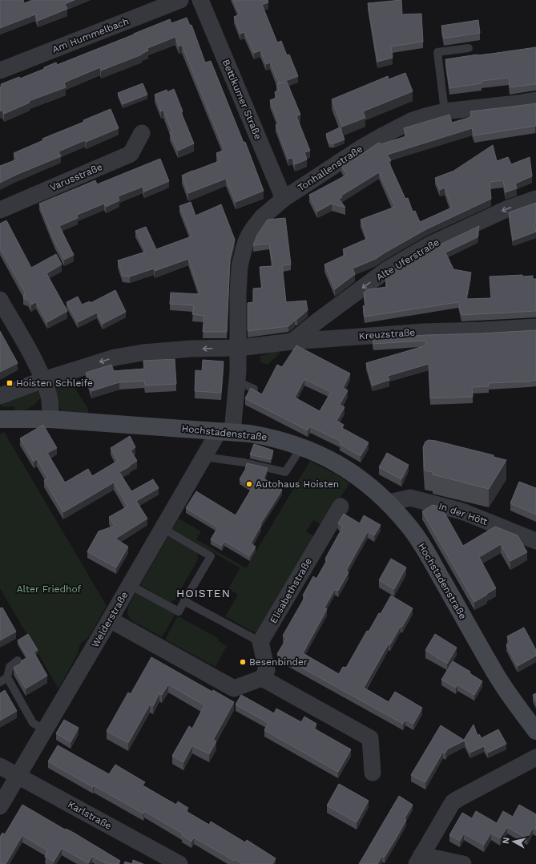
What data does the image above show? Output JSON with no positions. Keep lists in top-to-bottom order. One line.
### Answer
{"streets":{"main road":["Hochstadenstraße"],"street":["Am Hummelbach","Bettikumer Straße","Tonhallenstraße","Varusstraße","Alte Uferstraße","Kreuzstraße","In der Hött","Elisabethstraße","Welderstraße","Karlstraße"]},"crossings":[["Bettikumer Straße","Tonhallenstraße"],["Tonhallenstraße","Kreuzstraße"],["Alte Uferstraße","Kreuzstraße"],["Hochstadenstraße","In der Hött"],["Hochstadenstraße","Welderstraße"],["Welderstraße","Karlstraße"]],"one_way":["Alte Uferstraße","Kreuzstraße"],"districts":["HOISTEN"],"parks":["Alter Friedhof"],"places":{"transit":["Hoisten Schleife"],"other":["Autohaus Hoisten","Besenbinder"]},"north":"left"}
